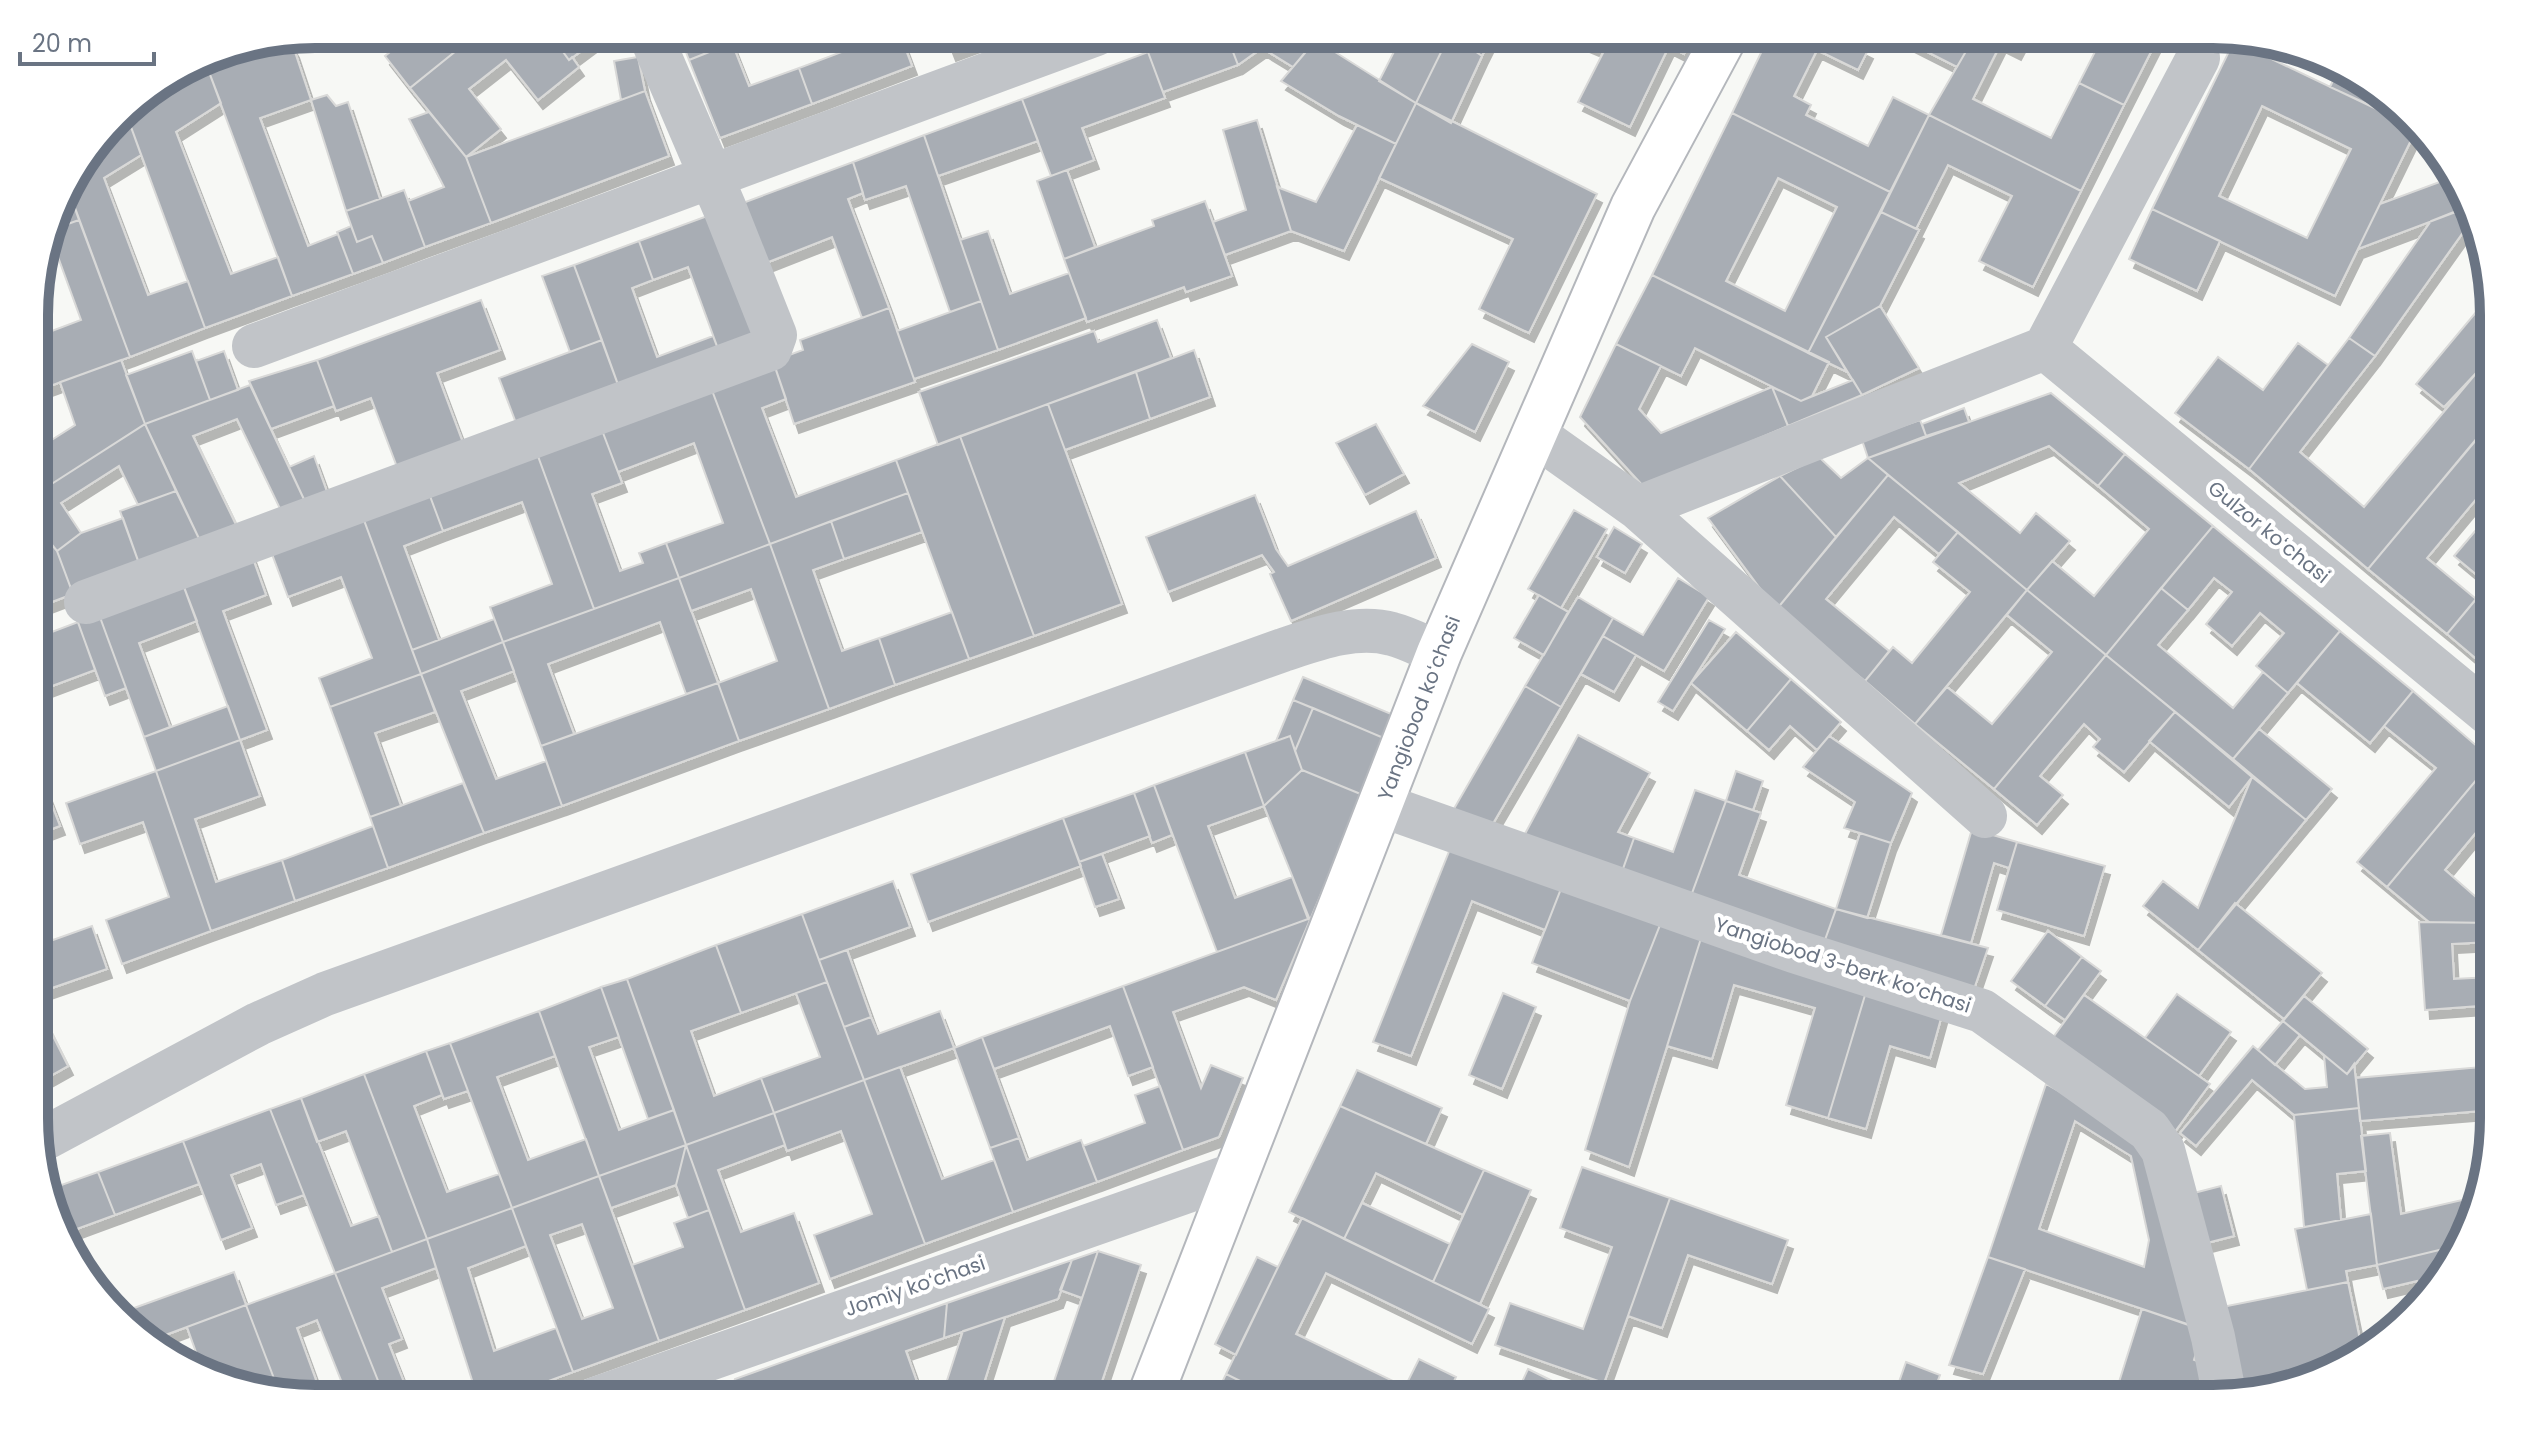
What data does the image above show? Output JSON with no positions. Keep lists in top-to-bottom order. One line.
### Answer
{"streets":{"street":["Gulzor koʻchasi","Yangiobod koʻchasi","Yangiobod 3-berk koʼchasi","Jomiy koʻchasi"]},"crossings":[["Yangiobod koʻchasi","Yangiobod 3-berk koʼchasi"],["Yangiobod koʻchasi","Jomiy koʻchasi"]],"scale_bar":"20 m"}
